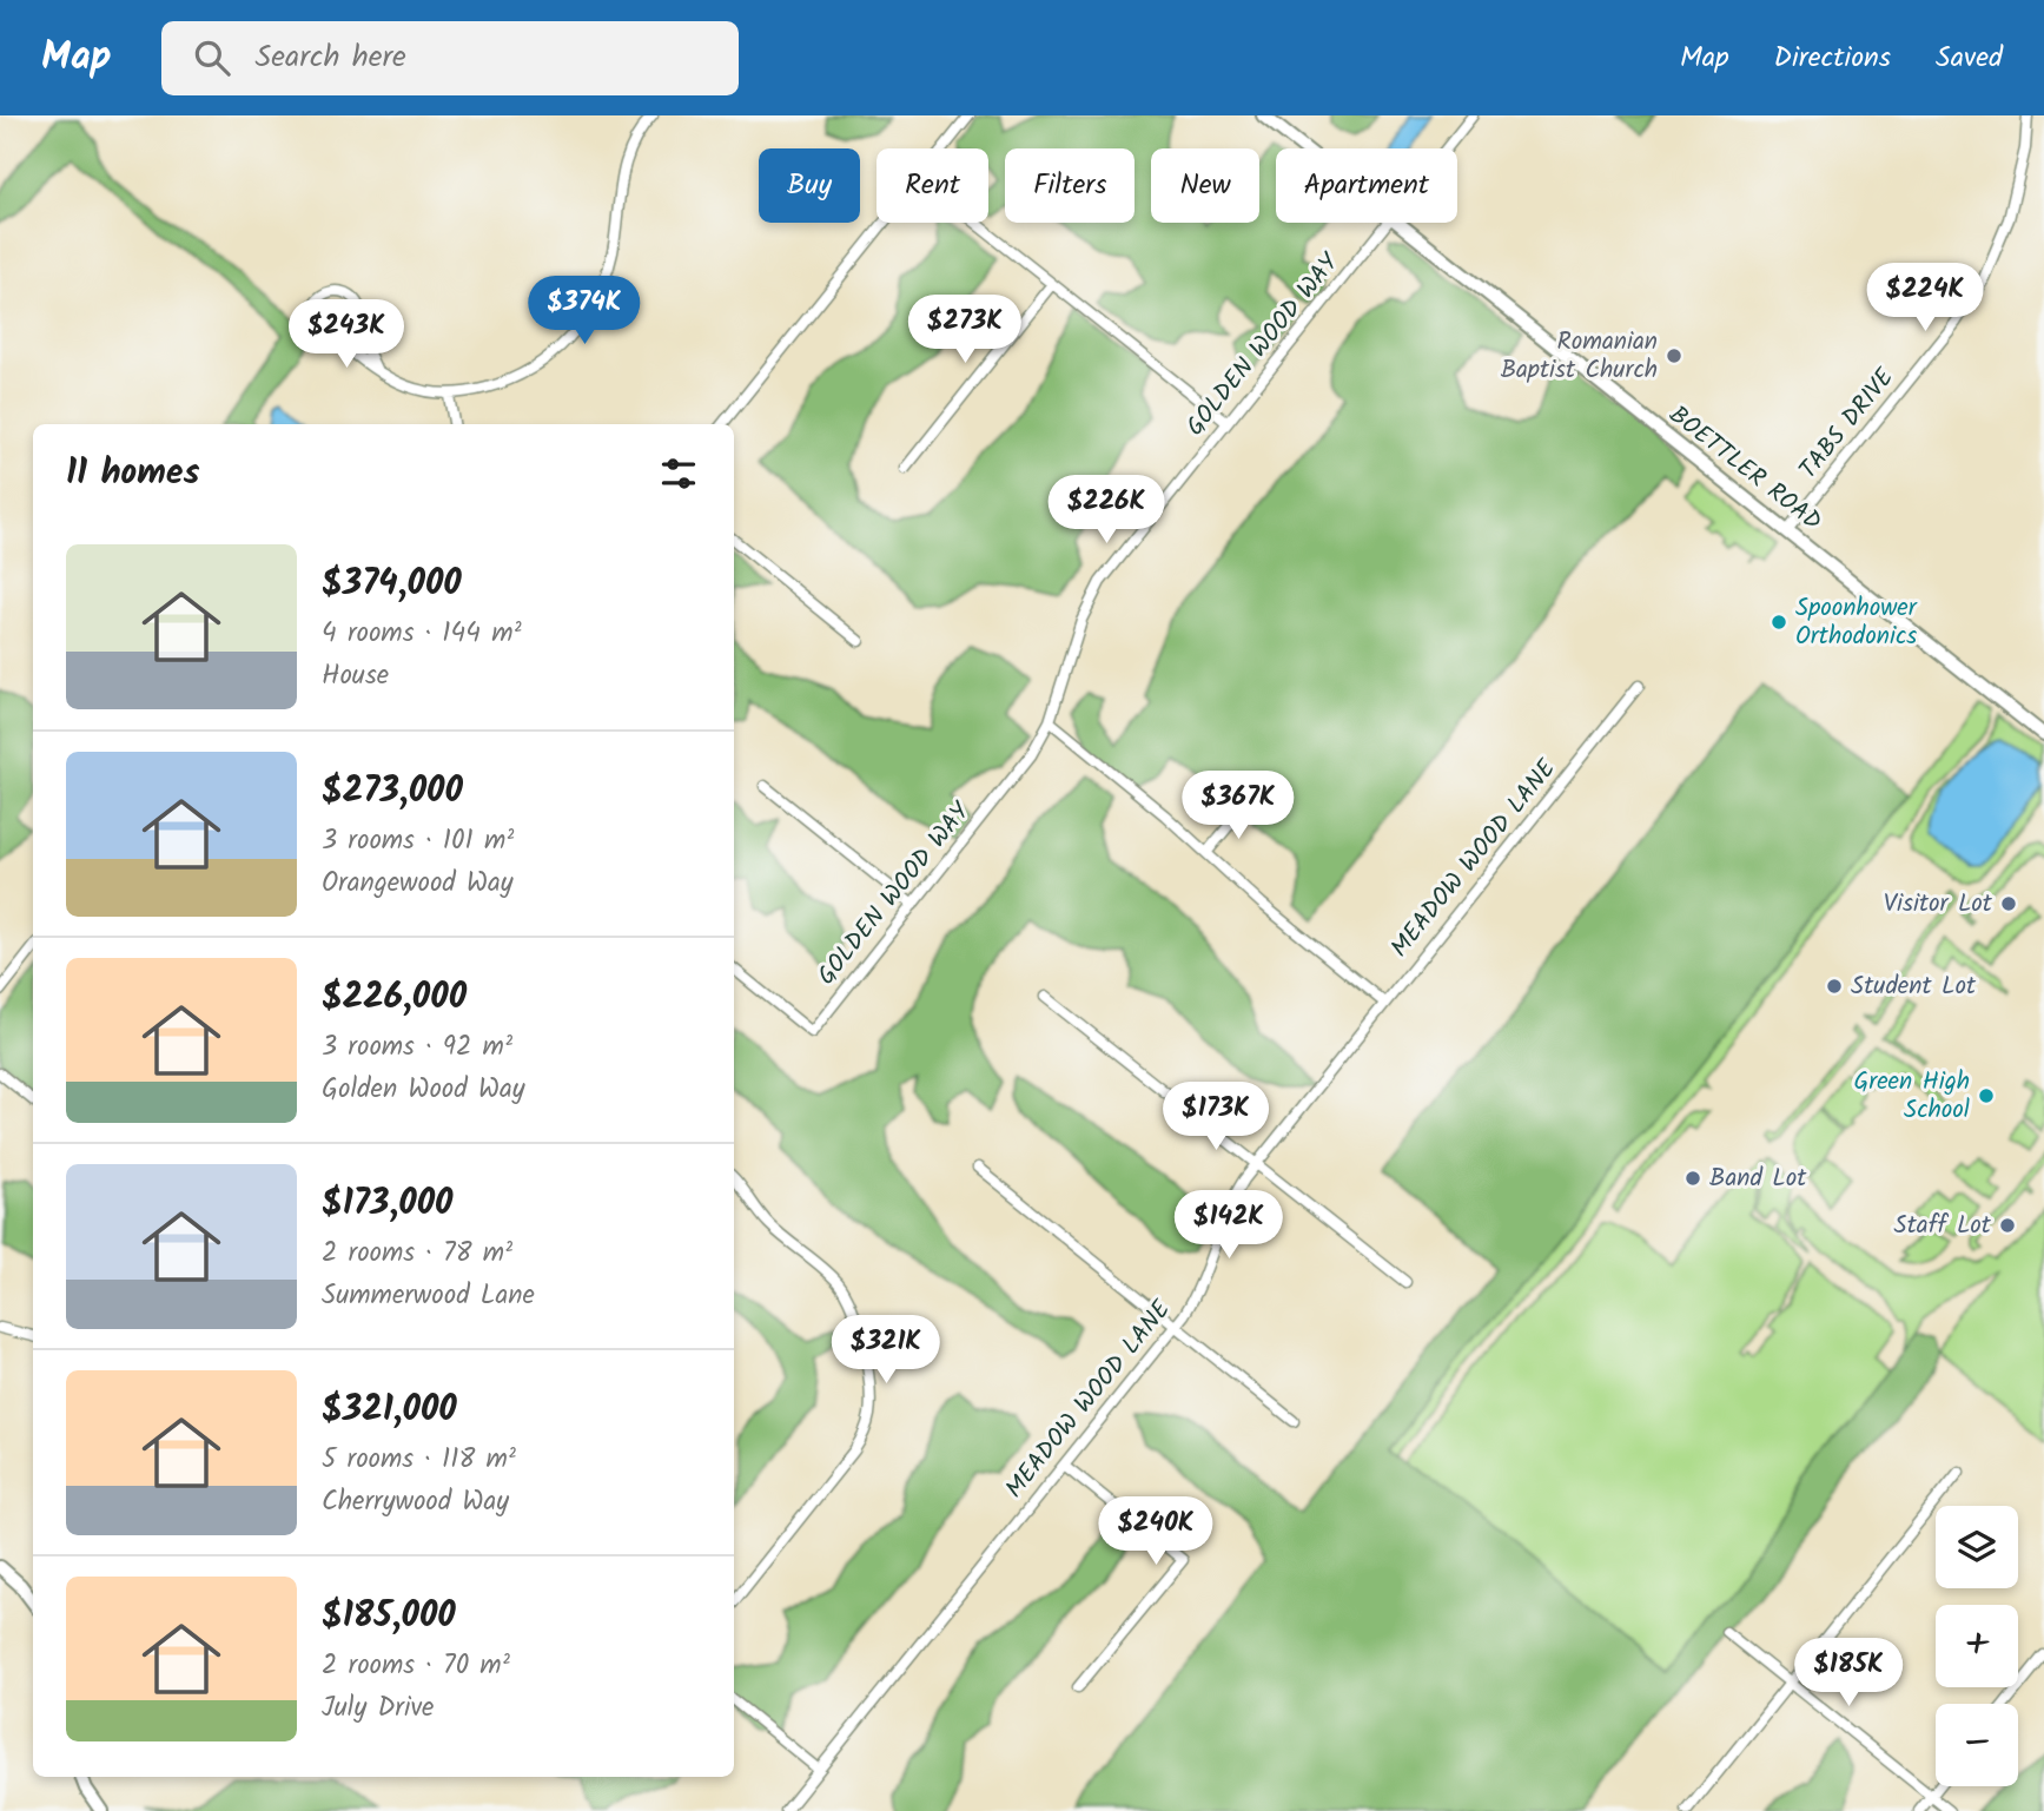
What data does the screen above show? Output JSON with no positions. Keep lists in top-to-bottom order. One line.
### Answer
{"streets":{"street":["GOLDEN WOOD WAY","TABS DRIVE","BOETTLER ROAD","MEADOW WOOD LANE"]},"crossings":[["TABS DRIVE","BOETTLER ROAD"]],"places":["Romanian Baptist Church","Spoonhower Orthodonics","Visitor Lot","Student Lot","Green High School","Band Lot","Staff Lot"],"page":{"header":"Map","search":"Search here","nav":["Map","Directions","Saved"],"chip":["Buy","Rent","Filters","New","Apartment"],"price":["$224K","$374K","$273K","$243K","$226K","$367K","$173K","$142K","$321K","$240K","$185K"],"heading":"11 homes","list":[{"name":"$374,000","note":"4 rooms · 144 m² · House"},{"name":"$273,000","note":"3 rooms · 101 m² · Orangewood Way"},{"name":"$226,000","note":"3 rooms · 92 m² · Golden Wood Way"},{"name":"$173,000","note":"2 rooms · 78 m² · Summerwood Lane"},{"name":"$321,000","note":"5 rooms · 118 m² · Cherrywood Way"},{"name":"$185,000","note":"2 rooms · 70 m² · July Drive"}],"map_buttons":["+","−"]}}
